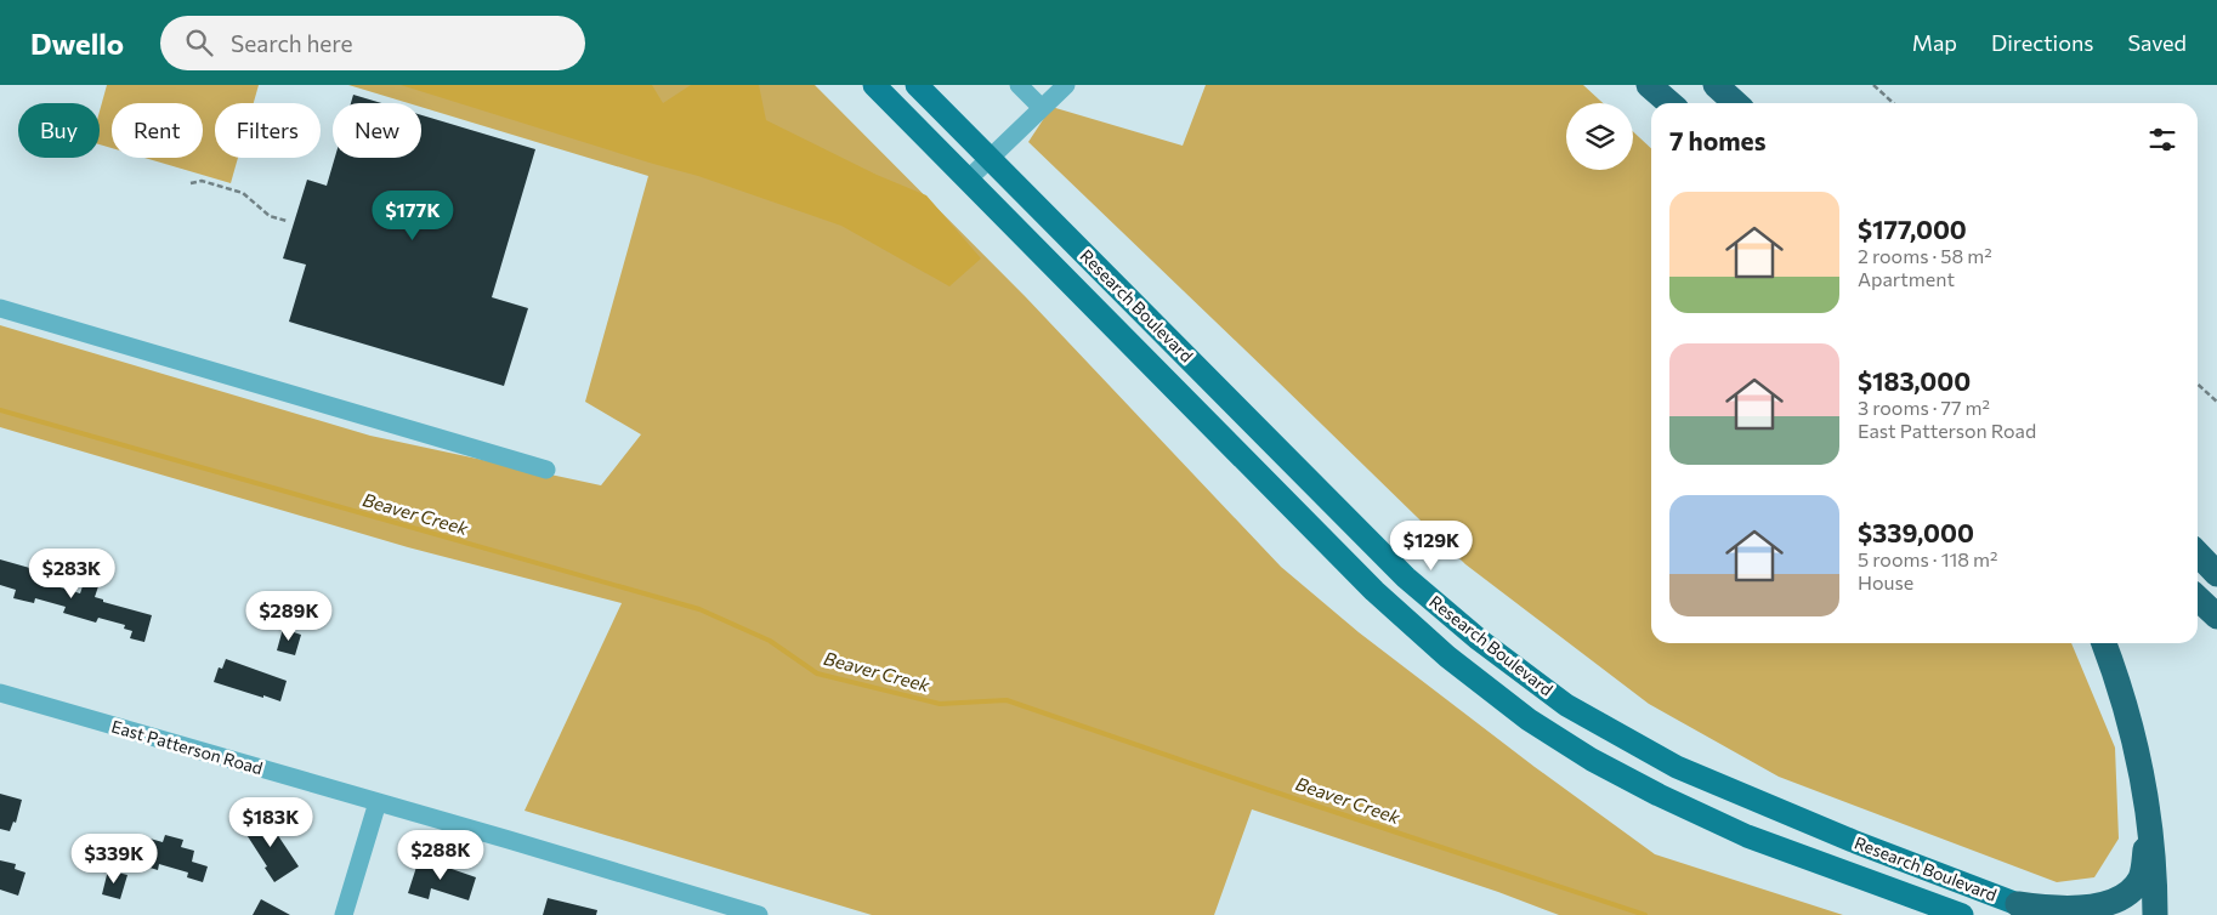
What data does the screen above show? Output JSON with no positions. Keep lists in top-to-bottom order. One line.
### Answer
{"streets":{"main road":["Research Boulevard"],"street":["East Patterson Road"]},"water":["Beaver Creek"],"page":{"header":"Dwello","search":"Search here","nav":["Map","Directions","Saved"],"chip":["Buy","Rent","Filters","New"],"heading":"7 homes","list":[{"name":"$177,000","note":"2 rooms · 58 m² · Apartment"},{"name":"$183,000","note":"3 rooms · 77 m² · East Patterson Road"},{"name":"$339,000","note":"5 rooms · 118 m² · House"}],"price":["$177K","$129K","$283K","$289K","$183K","$288K","$339K"]}}
